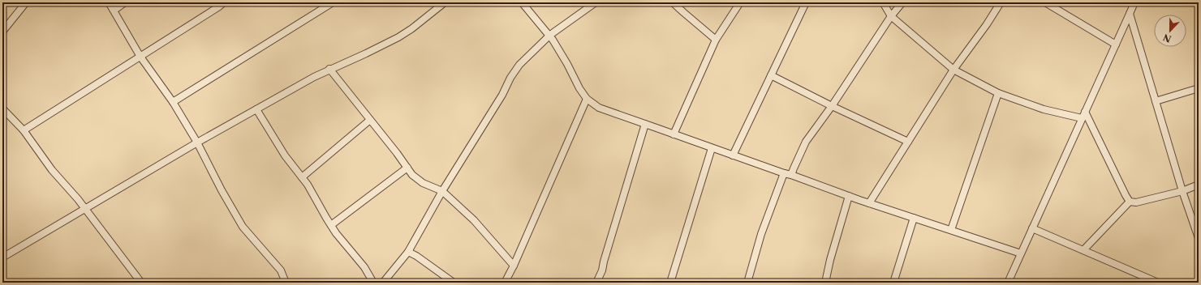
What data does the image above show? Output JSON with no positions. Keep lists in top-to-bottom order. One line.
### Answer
{"north":"bottom"}
